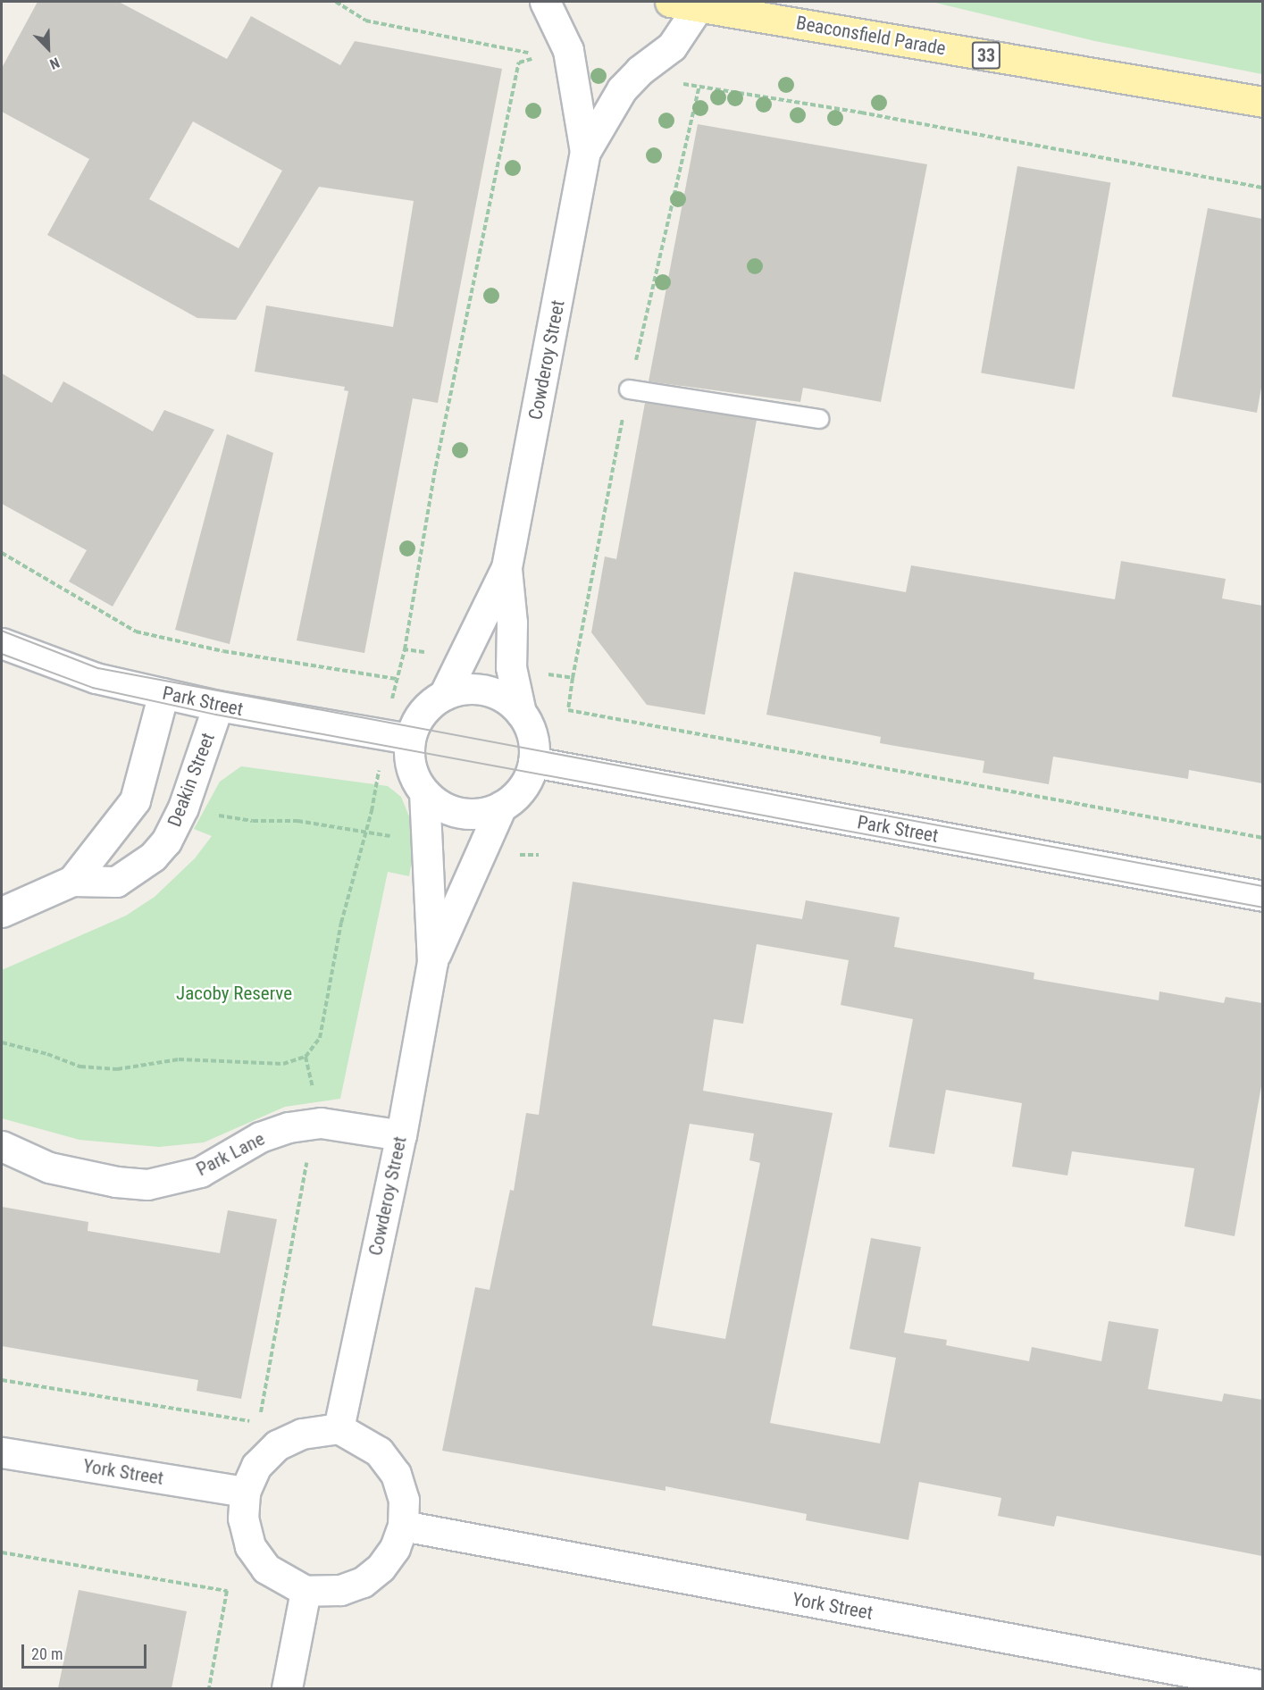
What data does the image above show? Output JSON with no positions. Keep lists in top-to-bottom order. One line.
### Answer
{"streets":{"main road":["Beaconsfield Parade","33"],"street":["Cowderoy Street","Park Street","Deakin Street","Park Lane","York Street"]},"crossings":[["Beaconsfield Parade","Cowderoy Street"],["Cowderoy Street","Park Street"],["Cowderoy Street","Park Lane"],["Cowderoy Street","York Street"],["Park Street","Deakin Street"]],"parks":["Jacoby Reserve"],"scale_bar":"20 m","north":"bottom right"}
